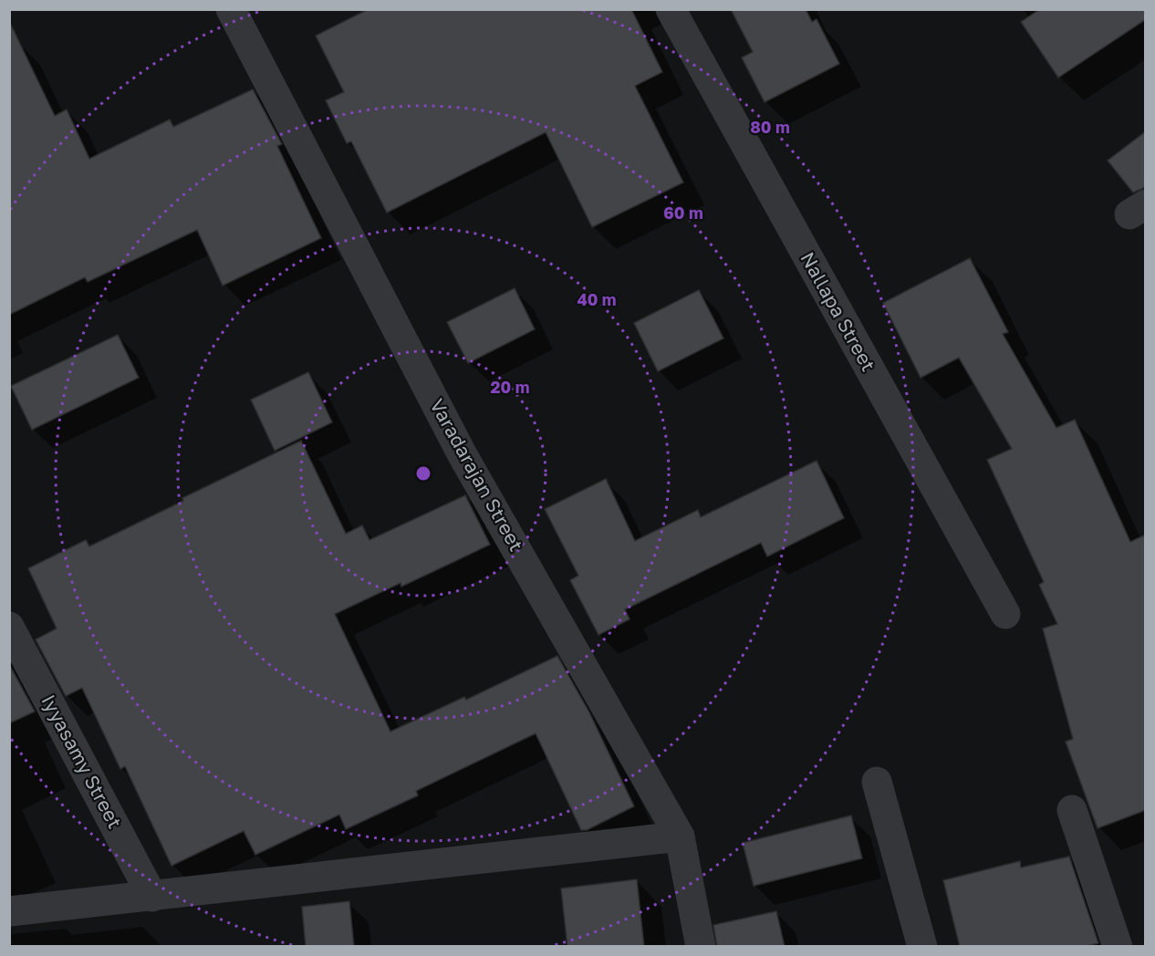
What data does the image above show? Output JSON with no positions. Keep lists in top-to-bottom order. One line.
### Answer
{"streets":{"street":["Nallapa Street","Varadarajan Street","Iyyasamy Street"]},"rings":["80 m","60 m","40 m","20 m"]}
